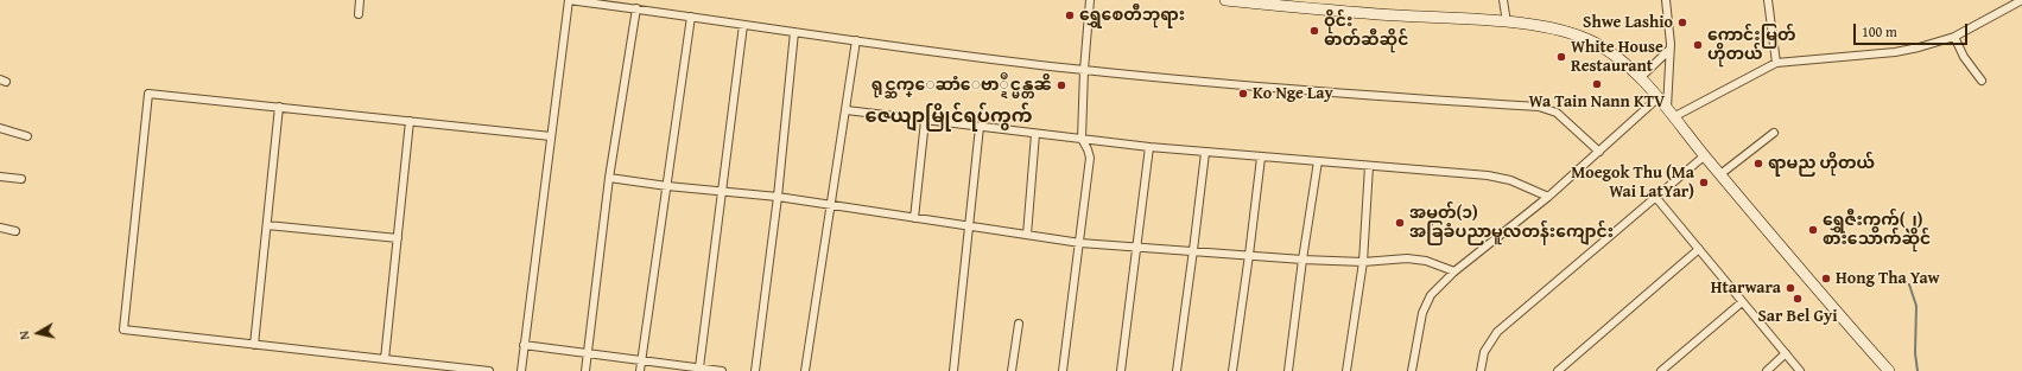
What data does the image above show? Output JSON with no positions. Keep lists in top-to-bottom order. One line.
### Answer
{"districts":["ဇေယျာမြိုင်ရပ်ကွက်"],"places":["ရွှေစေတီဘုရား","Shwe Lashio","ဝိုင်း ဓာတ်ဆီဆိုင်","ကောင်းမြတ် ဟိုတယ်","White House Restaurant","Wa Tain Nann KTV","ရုင္ဆက္ေဆာံေဗာ္ဍဳင္မန္တၼိ","Ko Nge Lay","ရာမည ဟိုတယ်","Moegok Thu (Ma Wai LatYar)","အမှတ်(၁) အခြခံပညာမူလတန်းကျောင်း","ရွှေဇီးကွက်(၂) စားသောက်ဆိုင်","Hong Tha Yaw","Htarwara","Sar Bel Gyi"],"scale_bar":"100 m","north":"left"}
